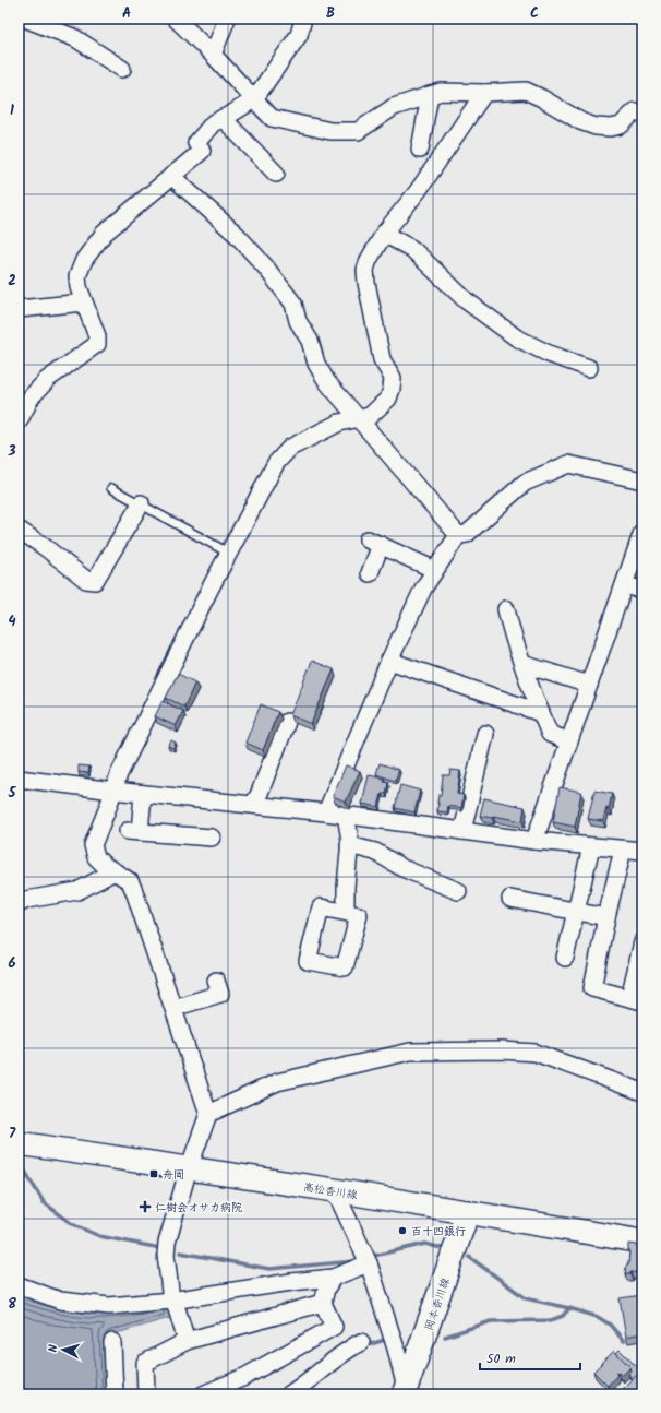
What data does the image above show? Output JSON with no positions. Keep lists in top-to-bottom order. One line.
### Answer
{"streets":{"main road":["高松香川線","岡本香川線"]},"crossings":[["高松香川線","岡本香川線"]],"places":{"transit":["舟岡"],"health":["仁樹会オサカ病院"],"other":["百十四銀行"]},"scale_bar":"50 m","north":"left","grid":{"columns":["A","B","C"],"rows":["1","2","3","4","5","6","7","8"]}}
